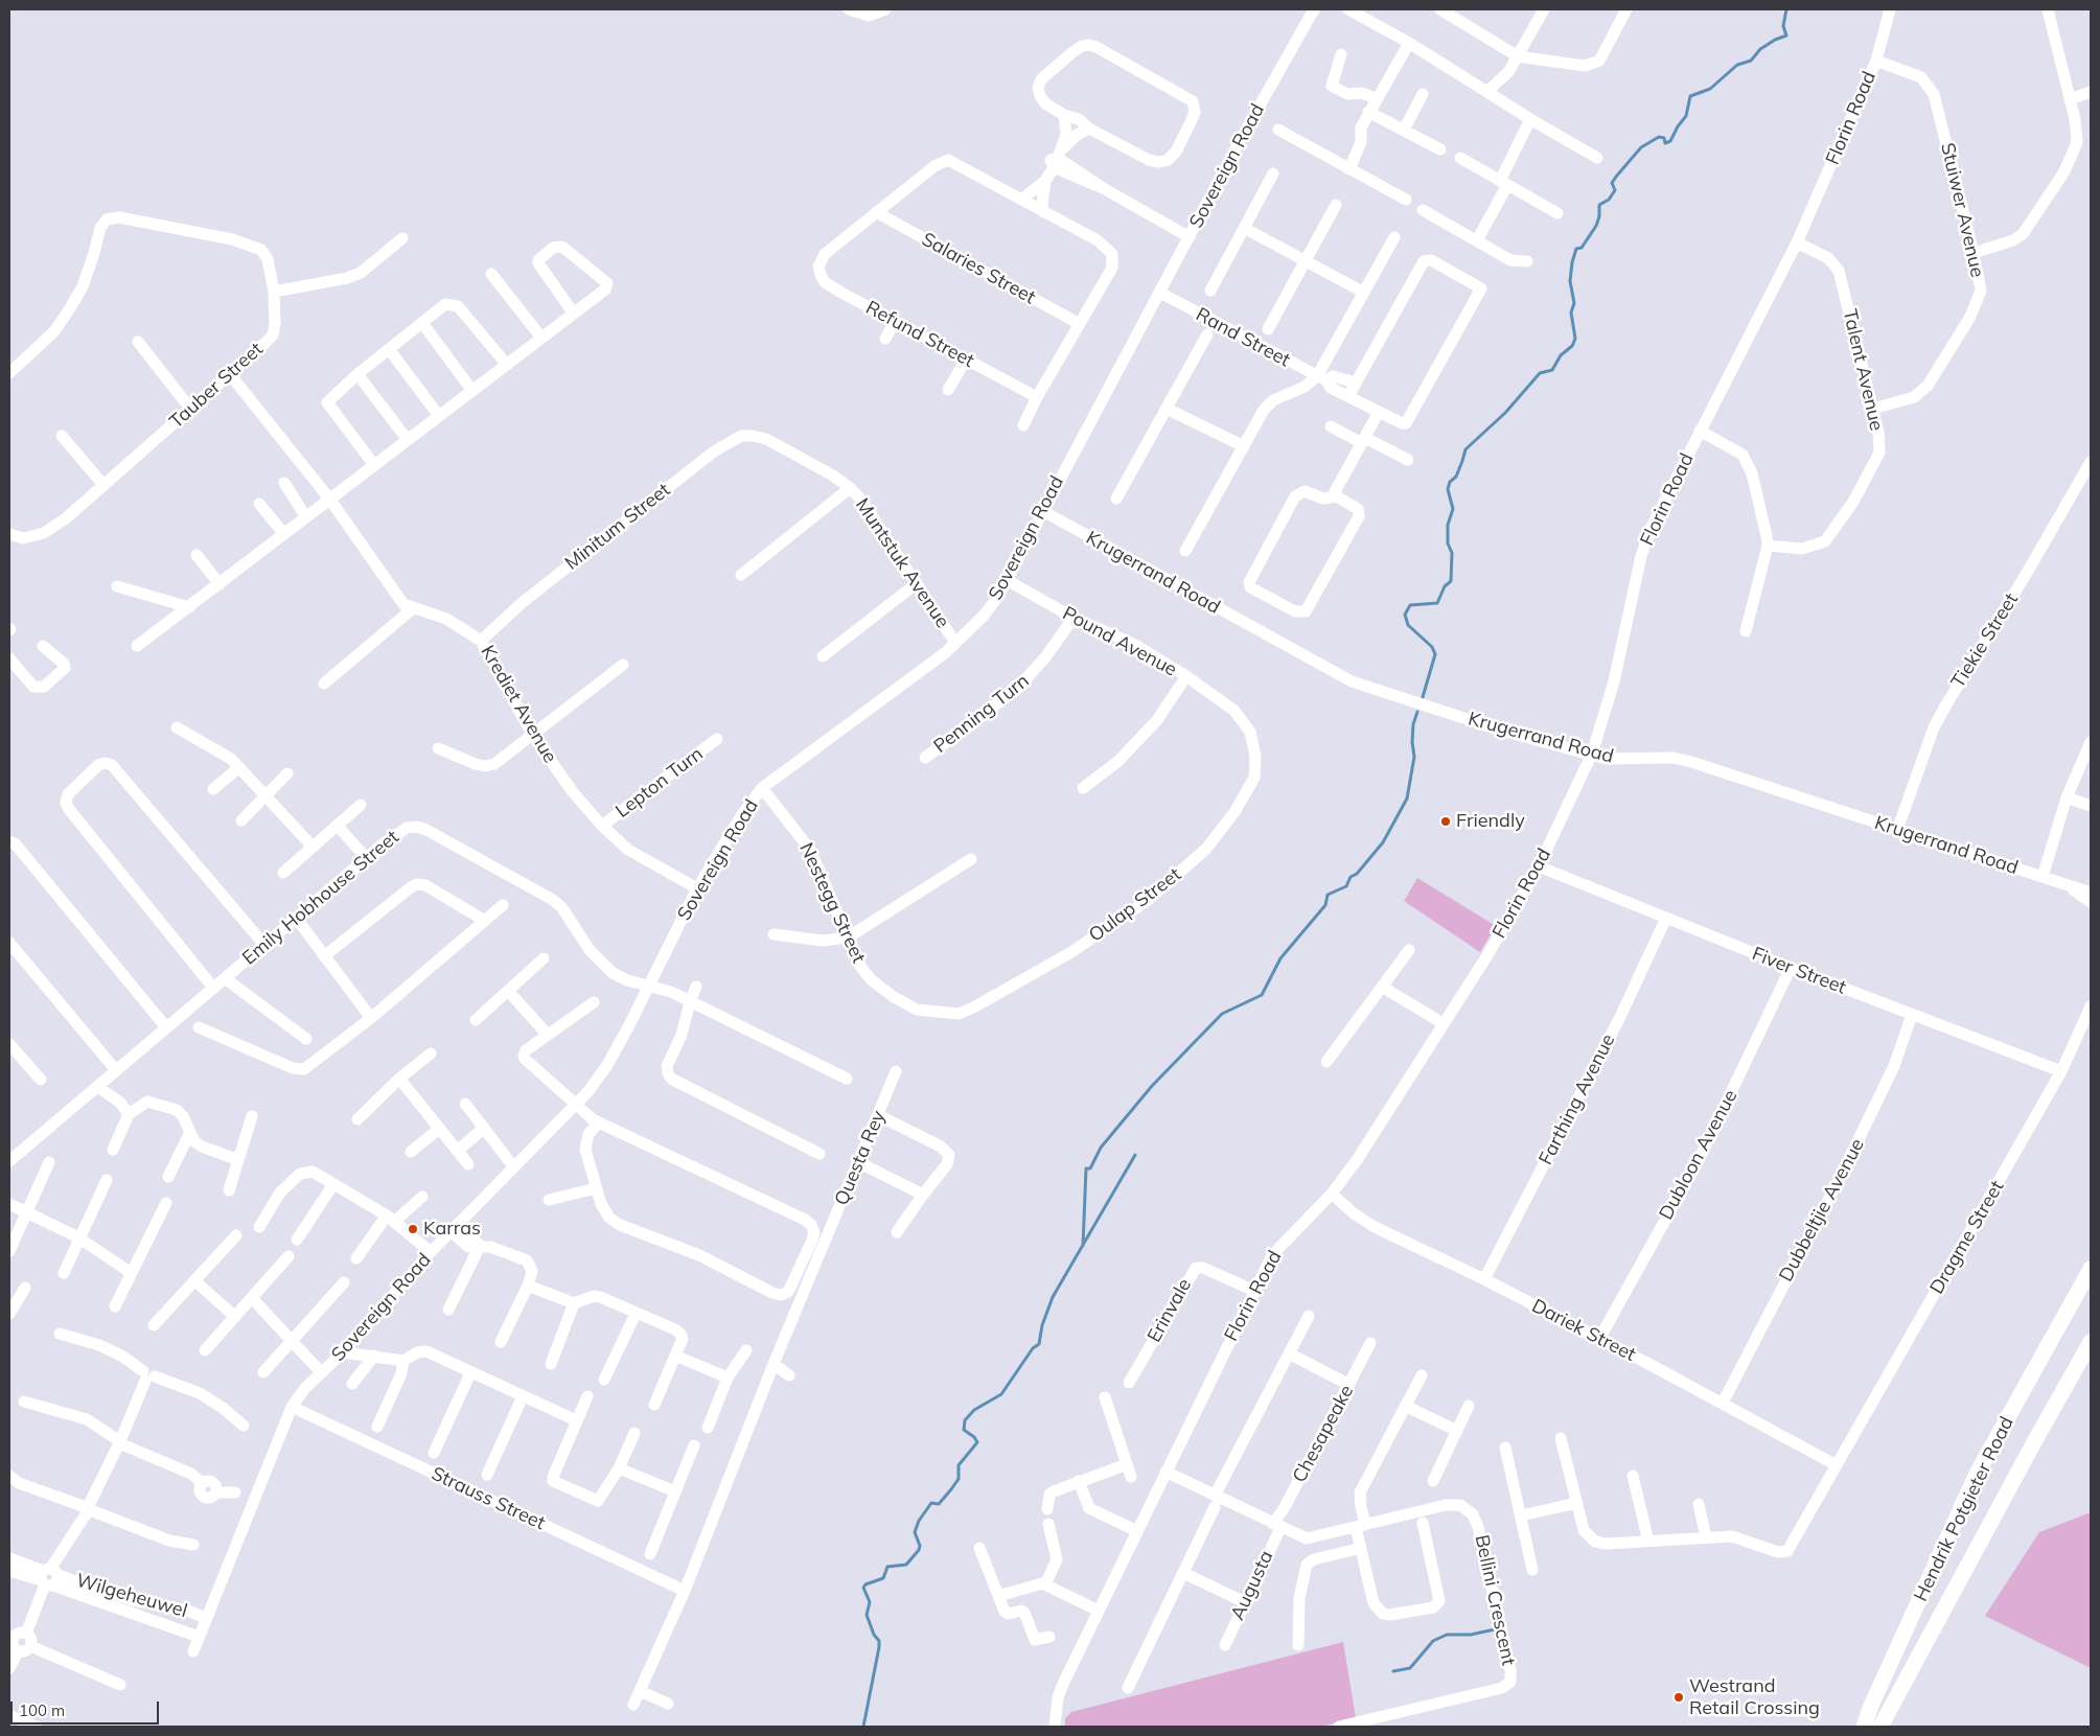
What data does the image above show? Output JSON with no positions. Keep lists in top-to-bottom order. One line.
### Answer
{"streets":{"main road":["Hendrik Potgieter Road"],"street":["Florin Road","Sovereign Road","Stuiwer Avenue","Salaries Street","Refund Street","Rand Street","Talent Avenue","Tauber Street","Minitum Street","Muntstuk Avenue","Krugerrand Road","Tiekie Street","Pound Avenue","Krediet Avenue","Penning Turn","Lepton Turn","Emily Hobhouse Street","Nestegg Street","Oulap Street","Fiver Street","Farthing Avenue","Dubloon Avenue","Questa Rey","Dubbeltjie Avenue","Dragme Street","Erinvale","Dariek Street","Chesapeake","Strauss Street","Augusta","Wilgeheuwel","Bellini Crescent"]},"crossings":[["Florin Road","Stuiwer Avenue"],["Florin Road","Talent Avenue"],["Florin Road","Krugerrand Road"],["Florin Road","Fiver Street"],["Florin Road","Erinvale"],["Florin Road","Dariek Street"],["Florin Road","Bellini Crescent"],["Sovereign Road","Rand Street"],["Sovereign Road","Muntstuk Avenue"],["Sovereign Road","Krugerrand Road"],["Sovereign Road","Pound Avenue"],["Sovereign Road","Krediet Avenue"],["Sovereign Road","Emily Hobhouse Street"],["Sovereign Road","Nestegg Street"],["Sovereign Road","Strauss Street"],["Sovereign Road","Wilgeheuwel"],["Stuiwer Avenue","Talent Avenue"],["Salaries Street","Refund Street"],["Tauber Street","Krediet Avenue"],["Minitum Street","Muntstuk Avenue"],["Minitum Street","Krediet Avenue"],["Krugerrand Road","Tiekie Street"],["Pound Avenue","Penning Turn"],["Pound Avenue","Oulap Street"],["Krediet Avenue","Lepton Turn"],["Nestegg Street","Oulap Street"],["Fiver Street","Farthing Avenue"],["Fiver Street","Dubloon Avenue"],["Fiver Street","Dubbeltjie Avenue"],["Fiver Street","Dragme Street"],["Farthing Avenue","Dariek Street"],["Dubloon Avenue","Dariek Street"],["Dubbeltjie Avenue","Dariek Street"],["Dragme Street","Dariek Street"],["Chesapeake","Augusta"],["Chesapeake","Bellini Crescent"],["Augusta","Bellini Crescent"]],"places":["Friendly","Karras","Westrand Retail Crossing"],"scale_bar":"100 m"}
